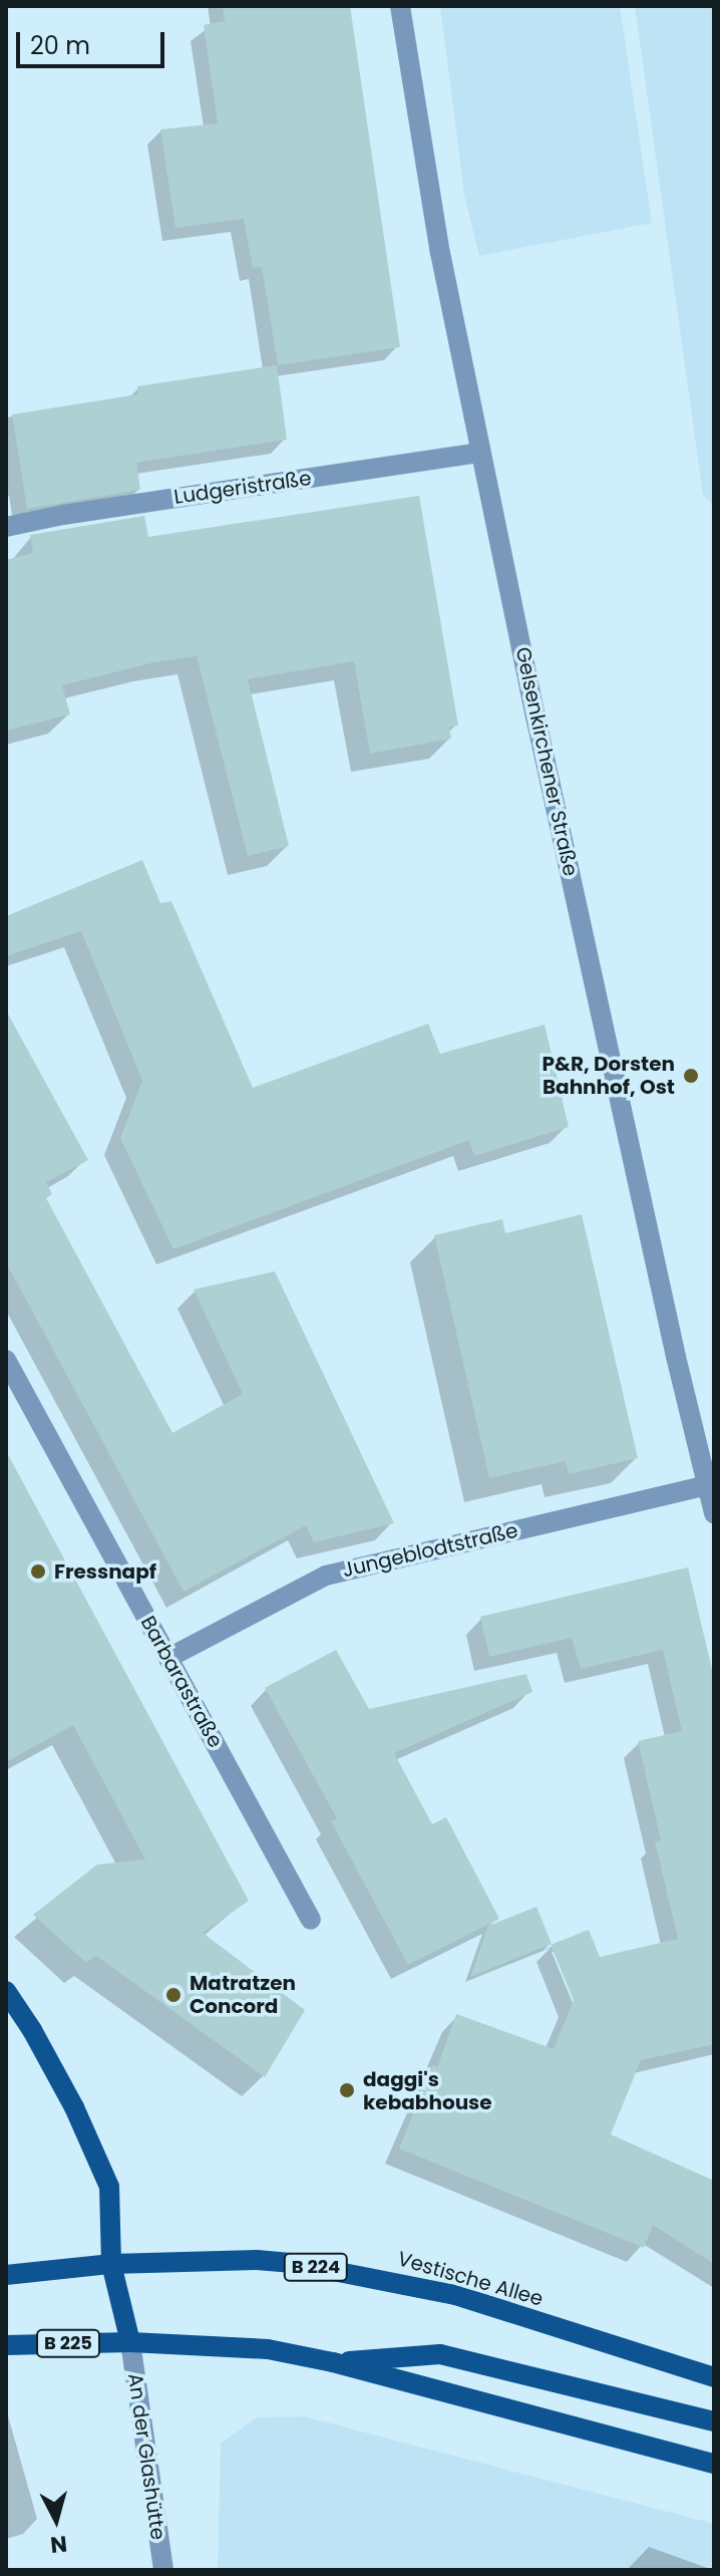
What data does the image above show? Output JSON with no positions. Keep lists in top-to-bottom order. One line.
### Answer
{"streets":{"main road":["B 224","Vestische Allee","B 225"],"street":["Ludgeristraße","Gelsenkirchener Straße","Jungeblodtstraße","Barbarastraße","An der Glashütte"]},"crossings":[["Ludgeristraße","Gelsenkirchener Straße"],["Gelsenkirchener Straße","Jungeblodtstraße"],["Jungeblodtstraße","Barbarastraße"],["B 225","An der Glashütte"]],"places":["P&R, Dorsten Bahnhof, Ost","Fressnapf","Matratzen Concord","daggi's kebabhouse"],"scale_bar":"20 m","north":"bottom"}
